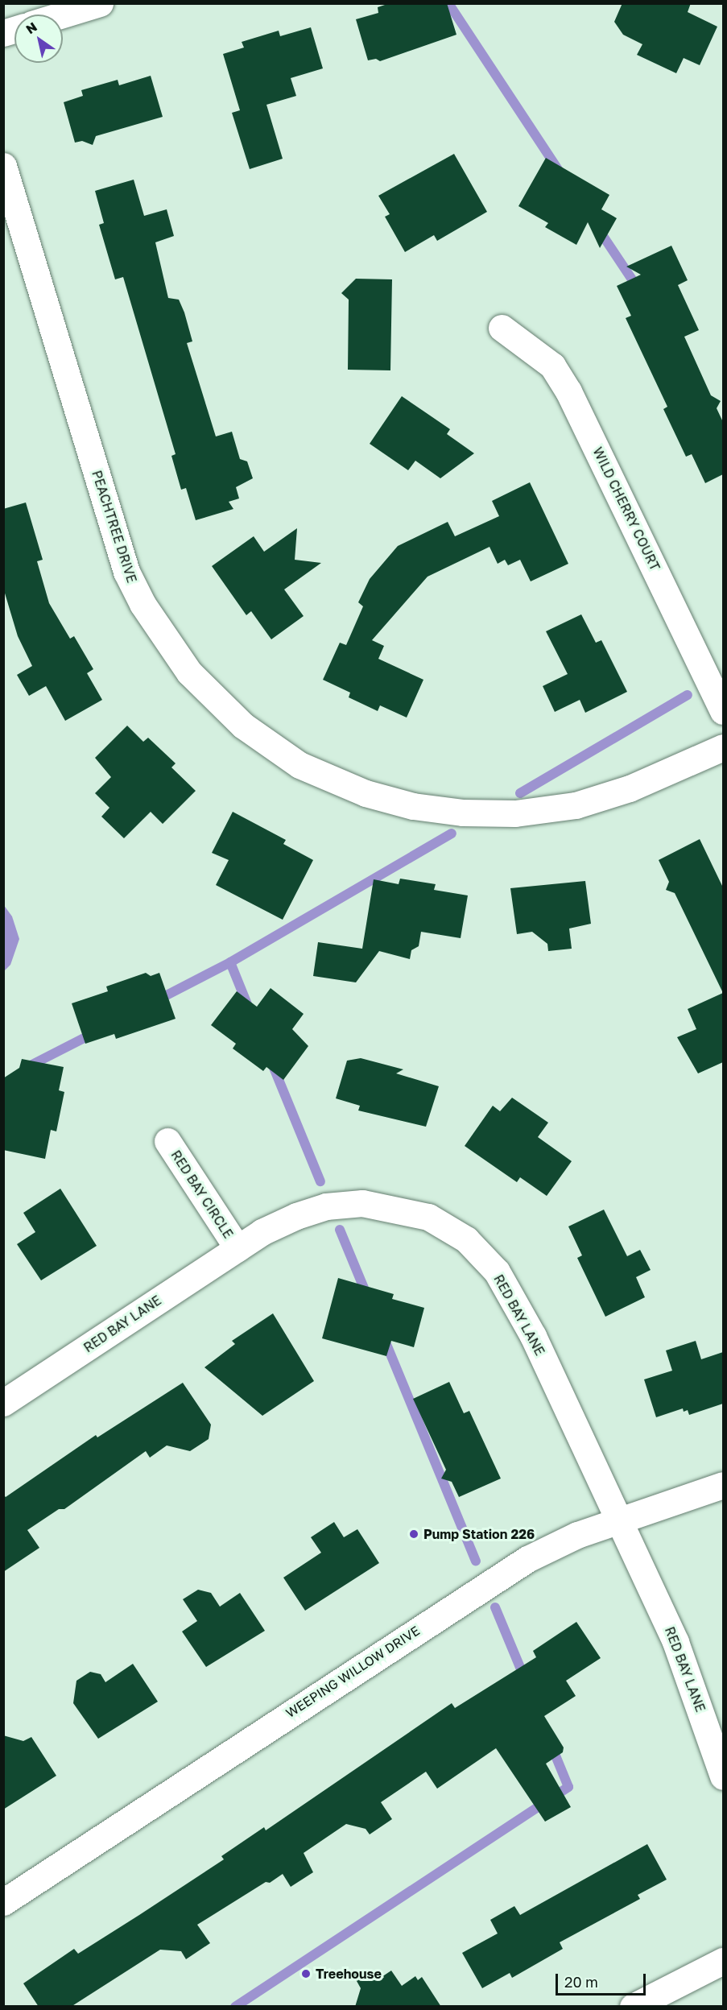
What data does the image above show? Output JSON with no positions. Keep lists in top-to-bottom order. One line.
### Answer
{"streets":{"street":["WILD CHERRY COURT","PEACHTREE DRIVE","RED BAY CIRCLE","RED BAY LANE","WEEPING WILLOW DRIVE"]},"crossings":[["RED BAY CIRCLE","RED BAY LANE"],["RED BAY LANE","WEEPING WILLOW DRIVE"]],"places":["Pump Station 226","Treehouse"],"scale_bar":"20 m","north":"top left"}
